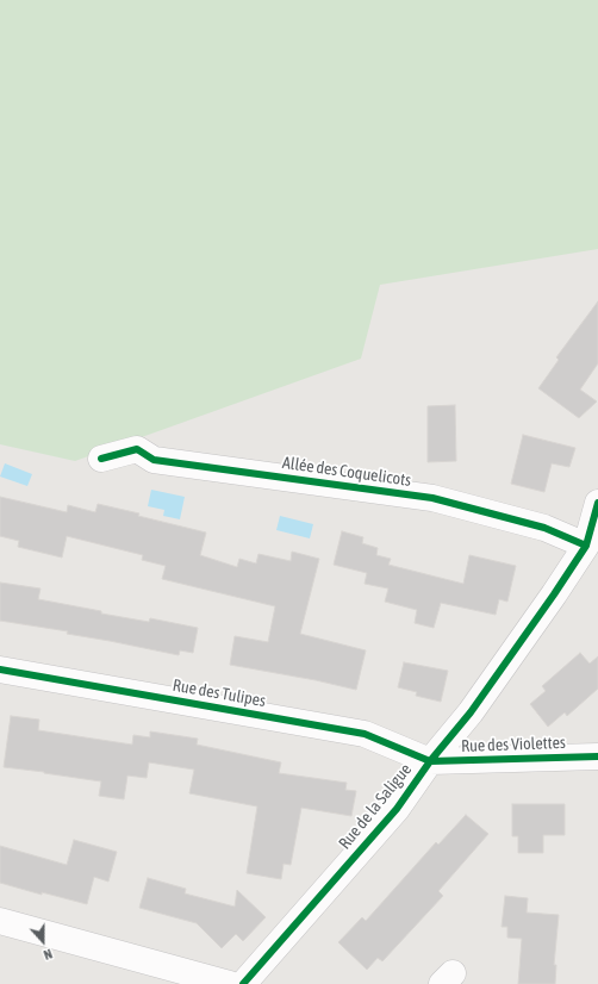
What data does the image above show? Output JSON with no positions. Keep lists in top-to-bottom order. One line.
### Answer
{"streets":{"street":["Allée des Coquelicots","Rue des Tulipes","Rue des Violettes","Rue de la Saligue"]},"crossings":[["Allée des Coquelicots","Rue de la Saligue"],["Rue des Tulipes","Rue des Violettes"],["Rue des Tulipes","Rue de la Saligue"],["Rue des Violettes","Rue de la Saligue"]],"north":"bottom"}
